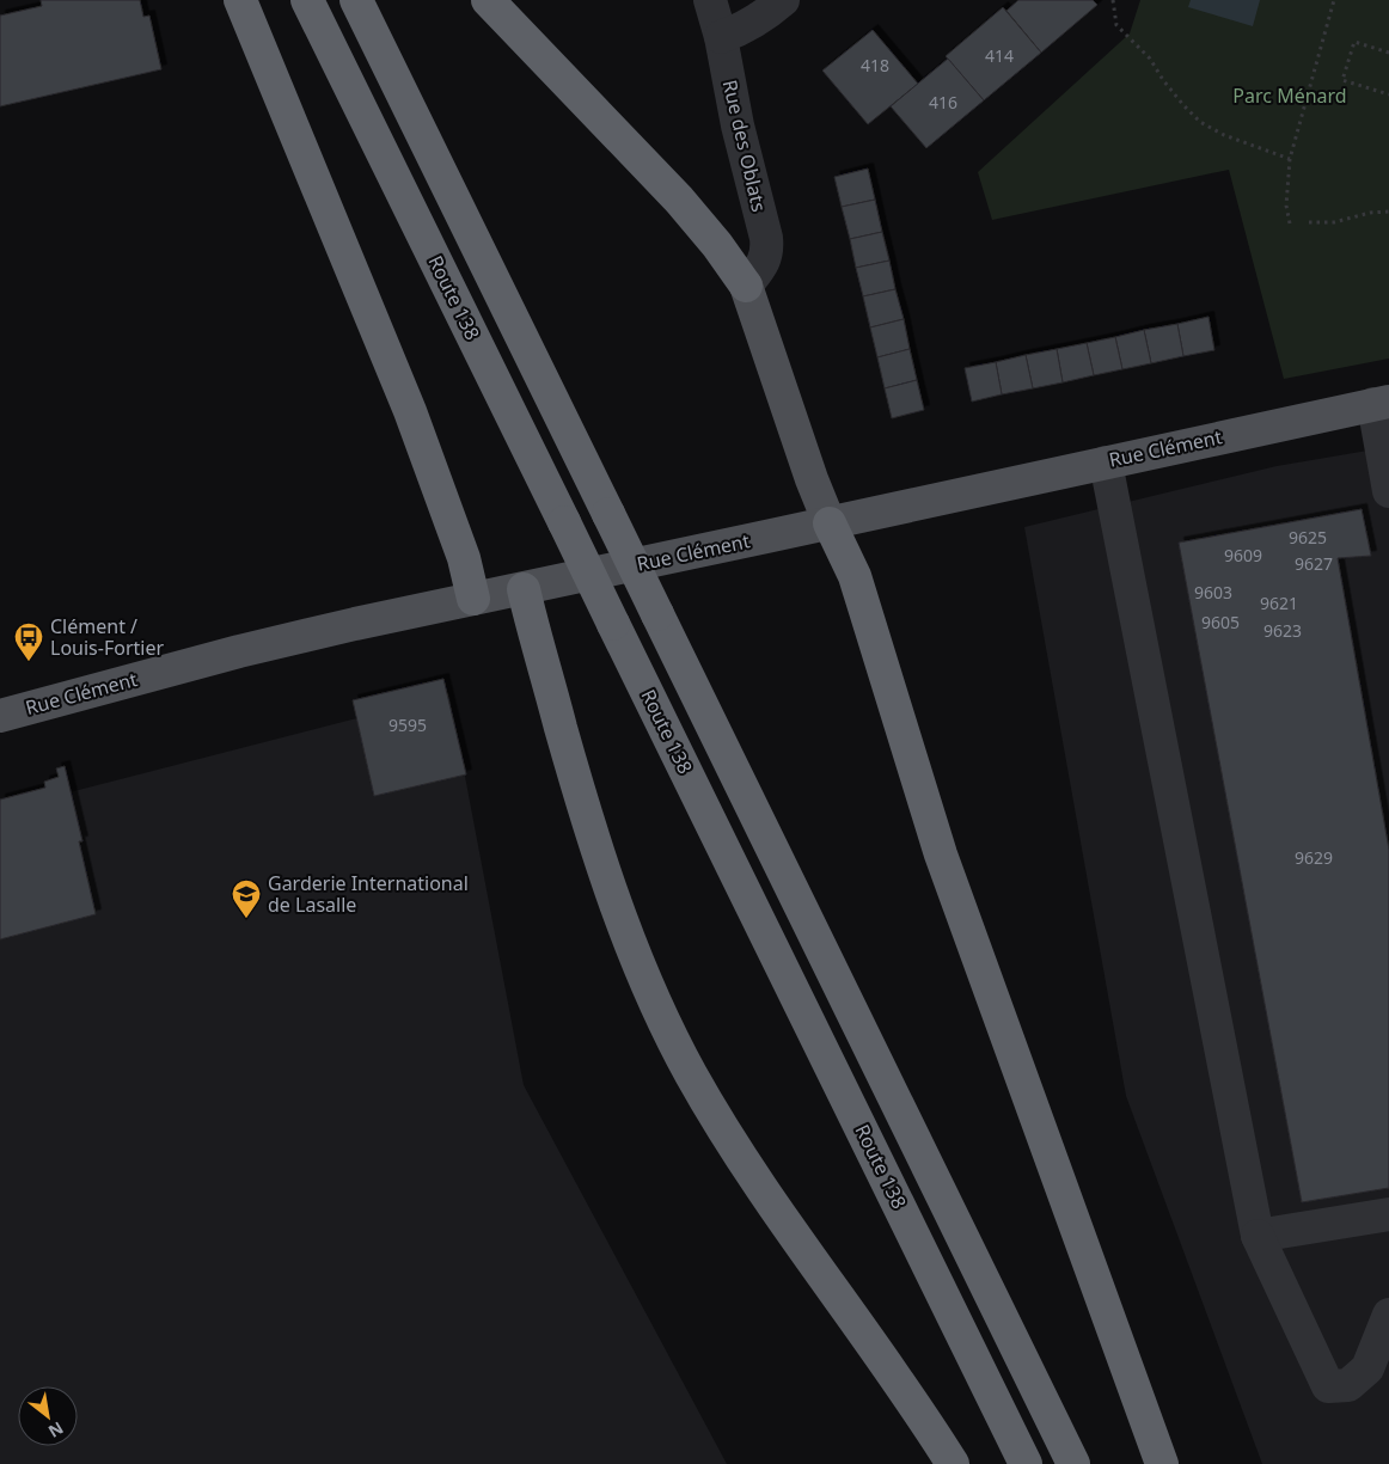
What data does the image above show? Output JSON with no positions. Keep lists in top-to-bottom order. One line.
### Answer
{"streets":{"highway":["Route 138"],"main road":["Rue Clément"],"street":["Rue des Oblats"]},"parks":["Parc Ménard"],"places":{"bus stop":["Clément / Louis-Fortier"],"school or university":["Garderie International de Lasalle"]},"house_numbers":["414","418","416","9625","9609","9627","9603","9621","9605","9623","9595","9629"],"north":"bottom right"}
